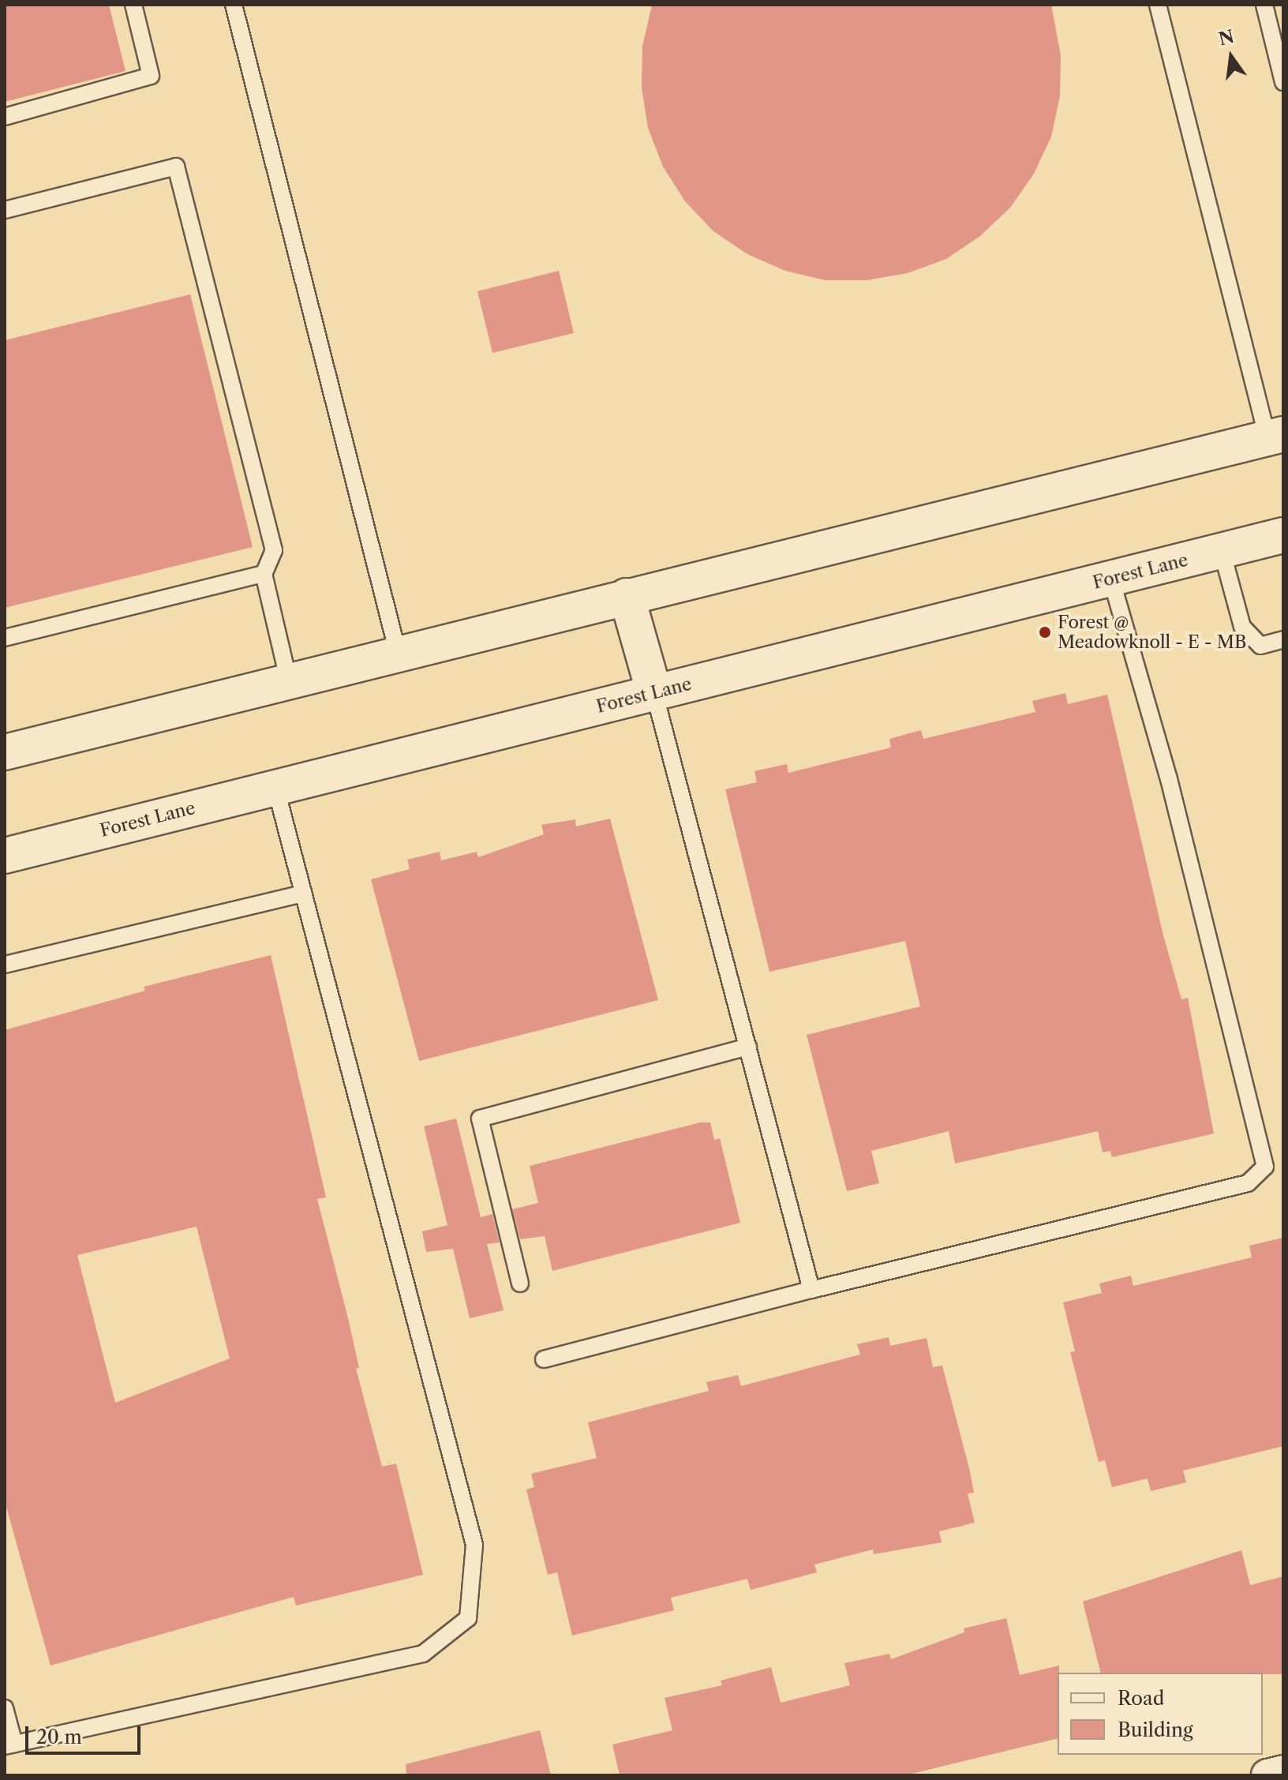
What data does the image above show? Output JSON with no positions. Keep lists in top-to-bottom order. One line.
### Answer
{"streets":{"main road":["Forest Lane"]},"places":["Forest @ Meadowknoll - E - MB"],"legend":["Road","Building"],"scale_bar":"20 m","north":"top"}
